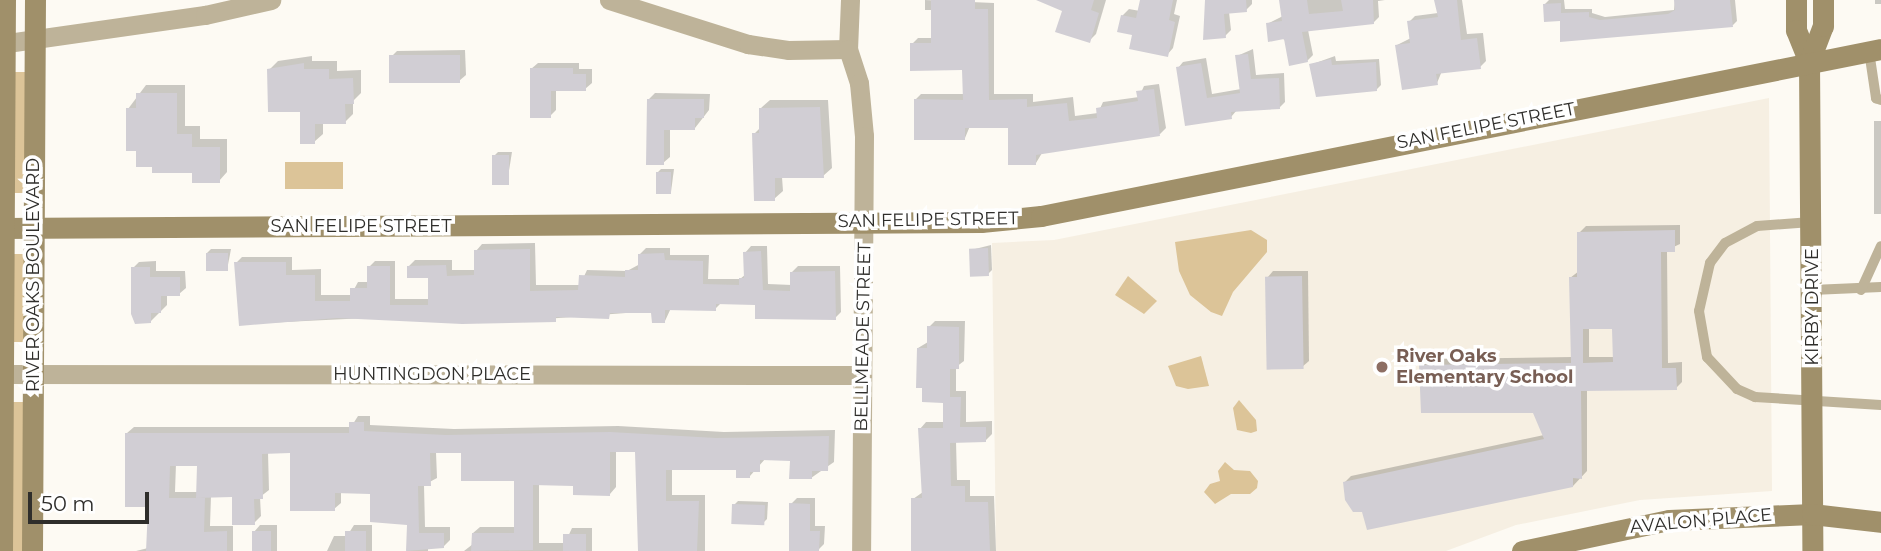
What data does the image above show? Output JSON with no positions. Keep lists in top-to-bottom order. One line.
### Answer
{"streets":{"main road":["SAN FELIPE STREET","RIVER OAKS BOULEVARD","KIRBY DRIVE","AVALON PLACE"],"street":["BELLMEADE STREET","HUNTINGDON PLACE"]},"crossings":[["SAN FELIPE STREET","RIVER OAKS BOULEVARD"],["SAN FELIPE STREET","KIRBY DRIVE"],["SAN FELIPE STREET","BELLMEADE STREET"],["RIVER OAKS BOULEVARD","HUNTINGDON PLACE"],["KIRBY DRIVE","AVALON PLACE"],["BELLMEADE STREET","HUNTINGDON PLACE"]],"places":["River Oaks Elementary School"],"scale_bar":"50 m"}
